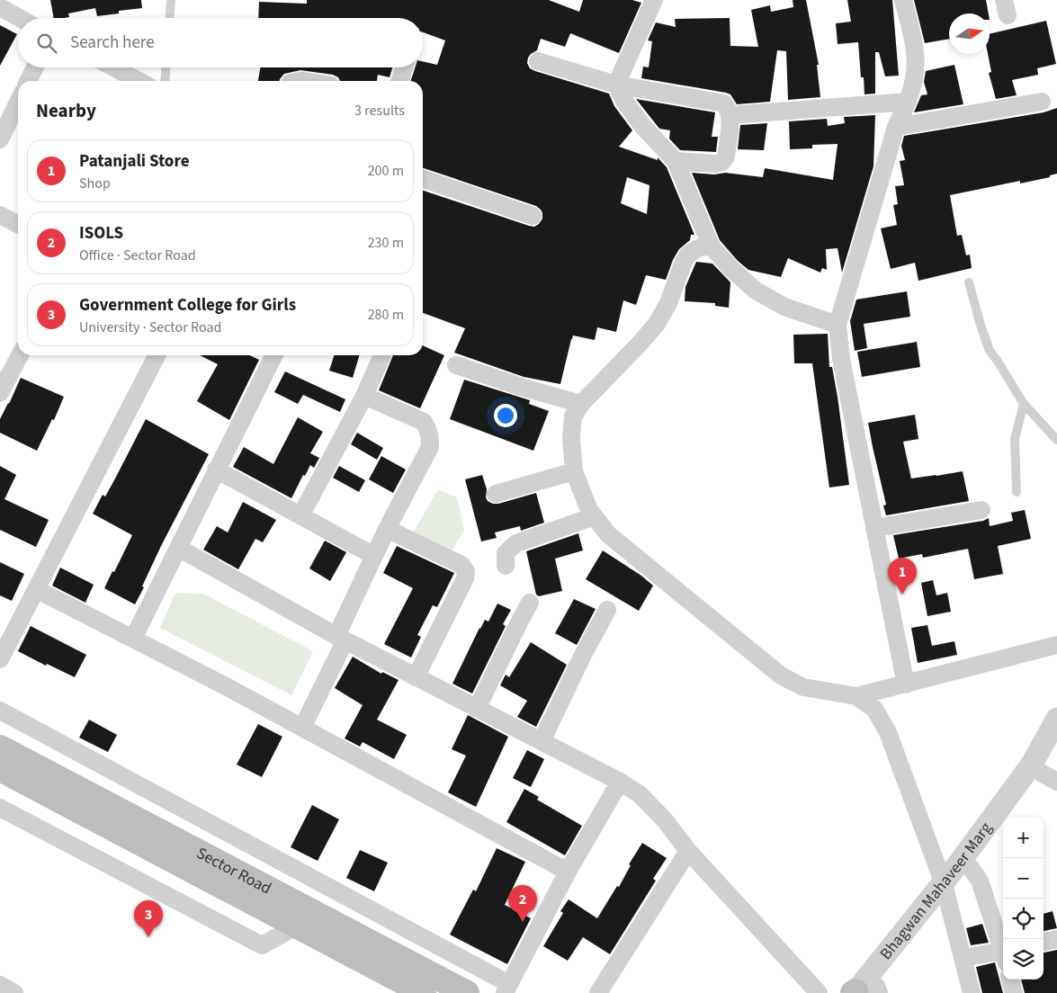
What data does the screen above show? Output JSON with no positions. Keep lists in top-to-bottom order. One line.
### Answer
{"streets":{"main road":["Sector Road"],"street":["Bhagwan Mahaveer Marg"]},"north":"right","page":{"search":"Search here","heading":["Nearby","3 results"],"list":[{"mark":"1","name":"Patanjali Store","note":"Shop","value":"200 m"},{"mark":"2","name":"ISOLS","note":"Office · Sector Road","value":"230 m"},{"mark":"3","name":"Government College for Girls","note":"University · Sector Road","value":"280 m"}],"pins":["1","2","3"],"map_buttons":["+","−"]}}
